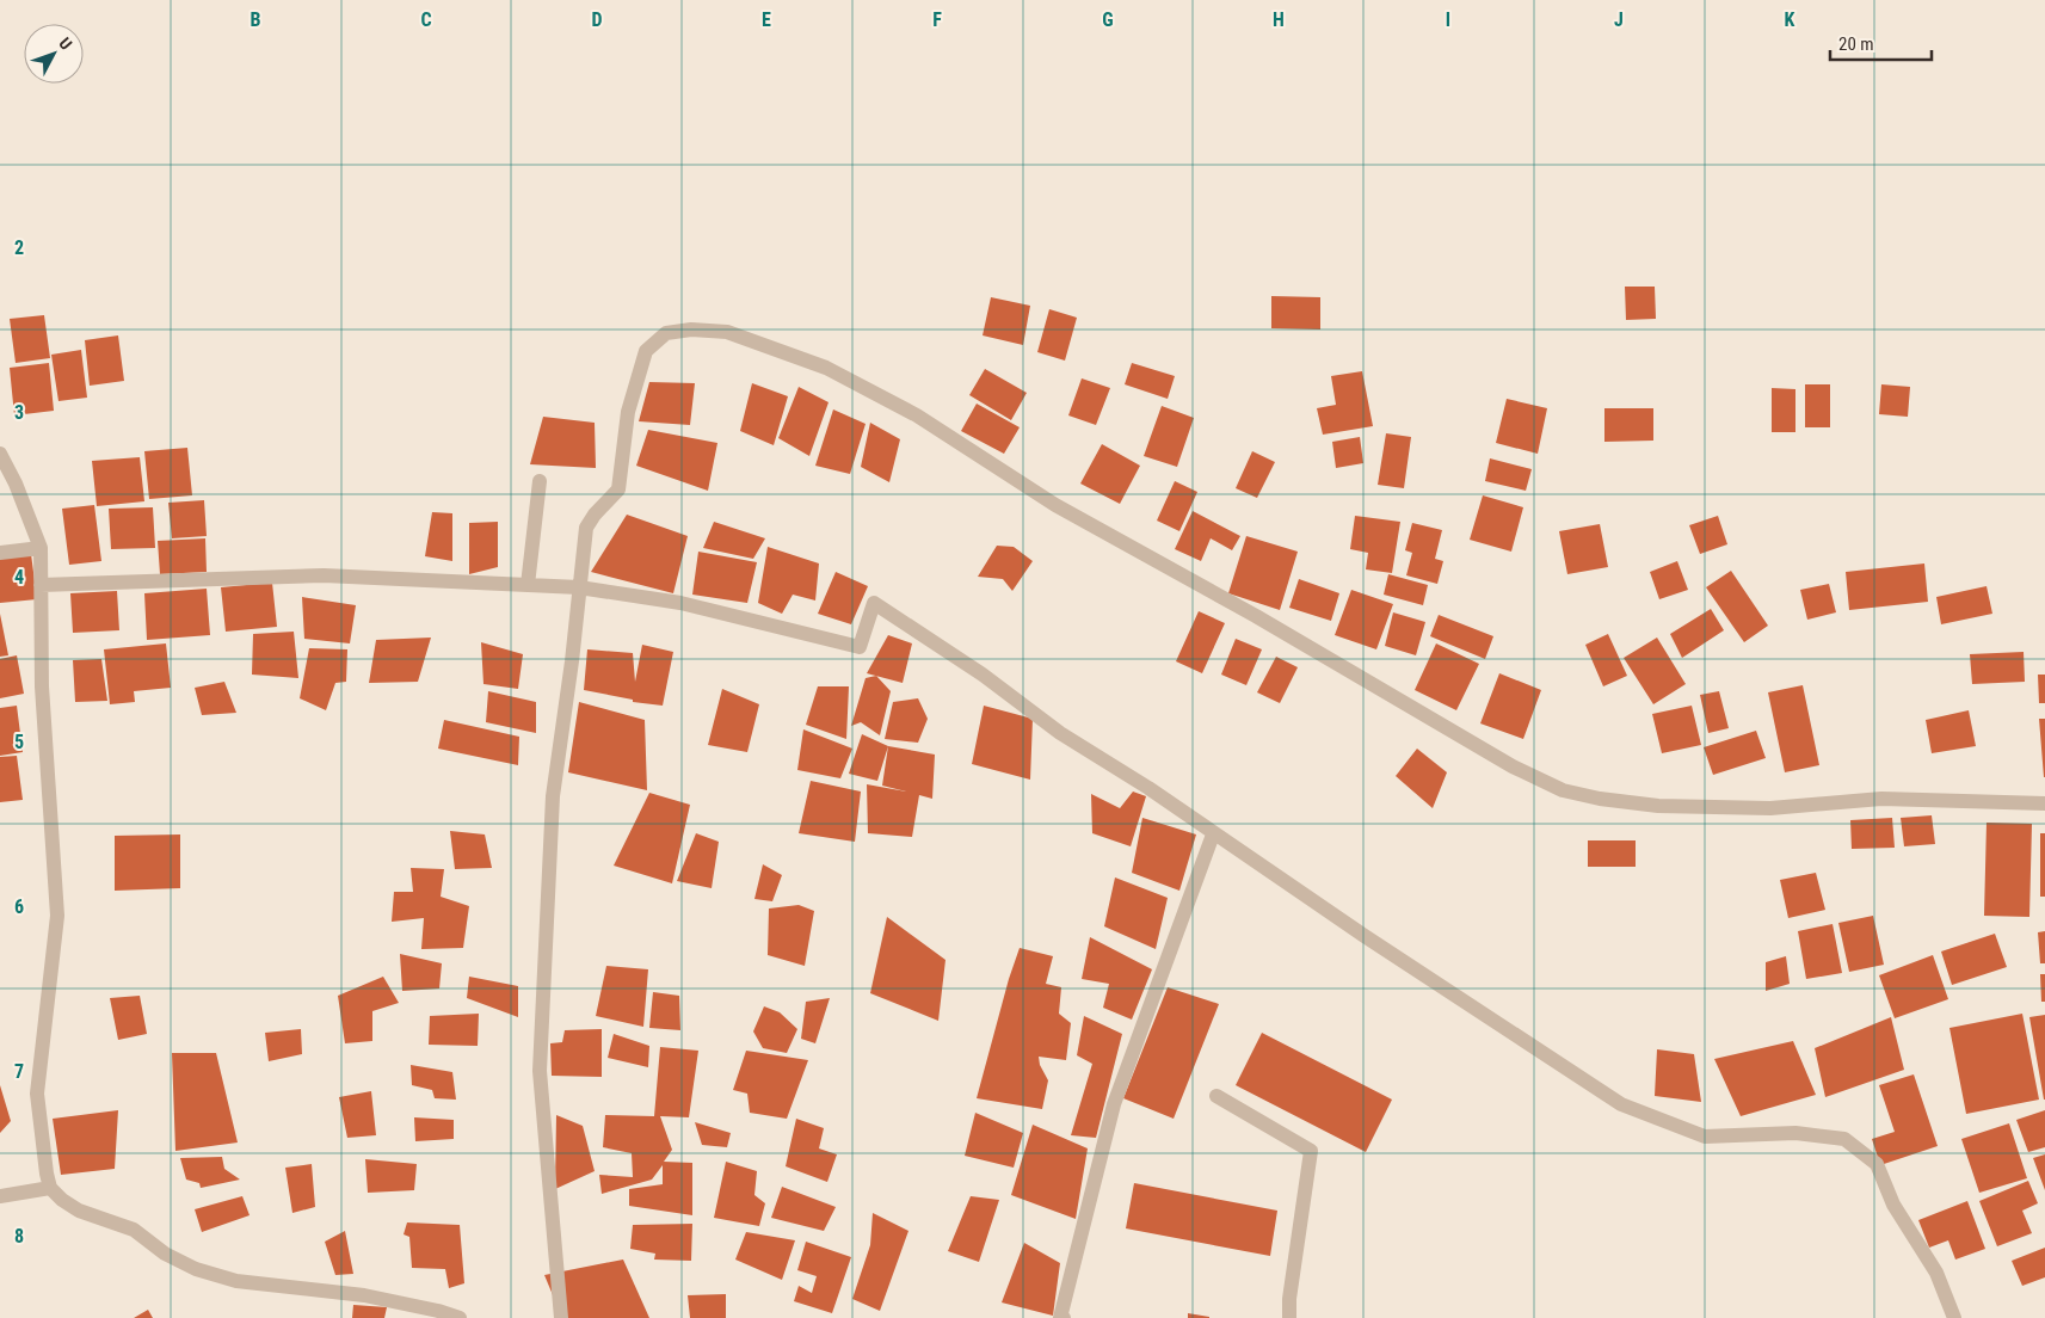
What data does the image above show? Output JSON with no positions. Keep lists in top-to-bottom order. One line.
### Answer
{"scale_bar":"20 m","north":"top right","grid":{"columns":["B","C","D","E","F","G","H","I","J","K"],"rows":["2","3","4","5","6","7","8"]}}
